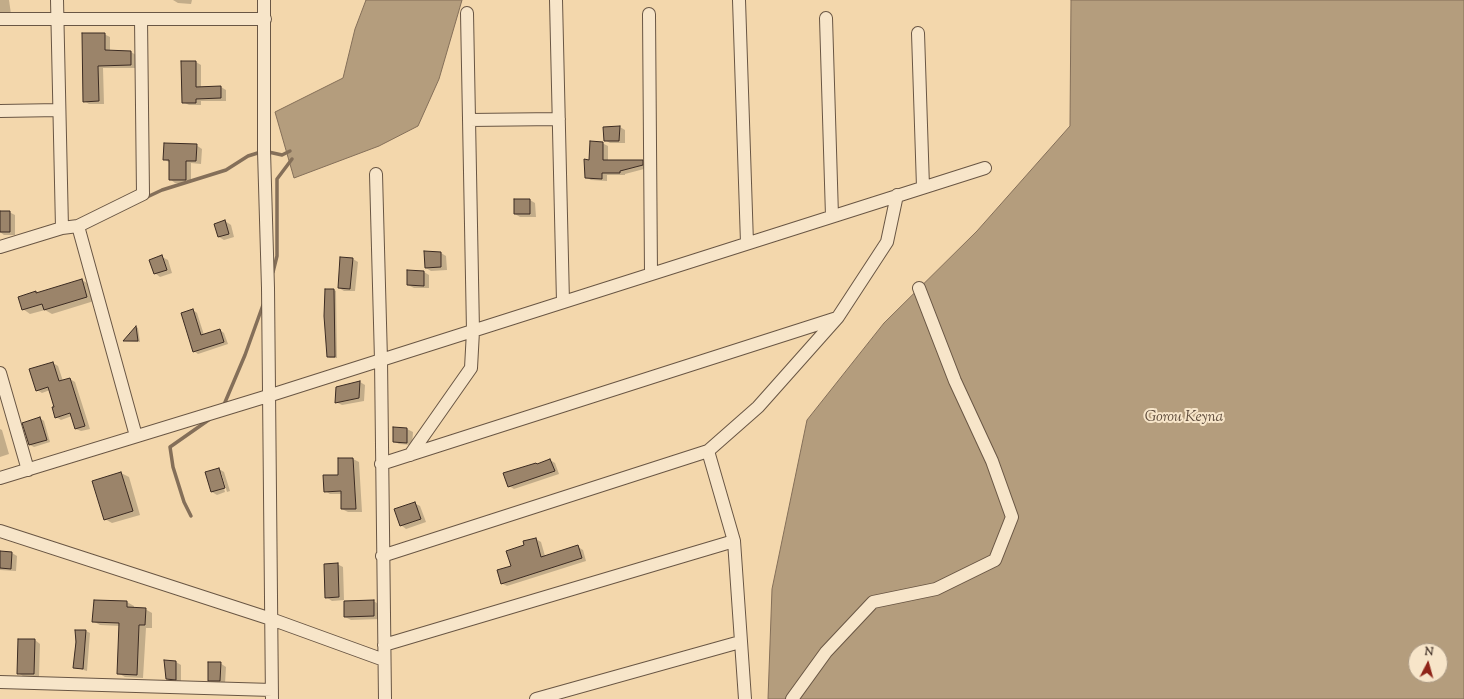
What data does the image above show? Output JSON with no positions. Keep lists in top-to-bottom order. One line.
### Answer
{"water":["Gorou Keyna"],"north":"top"}
